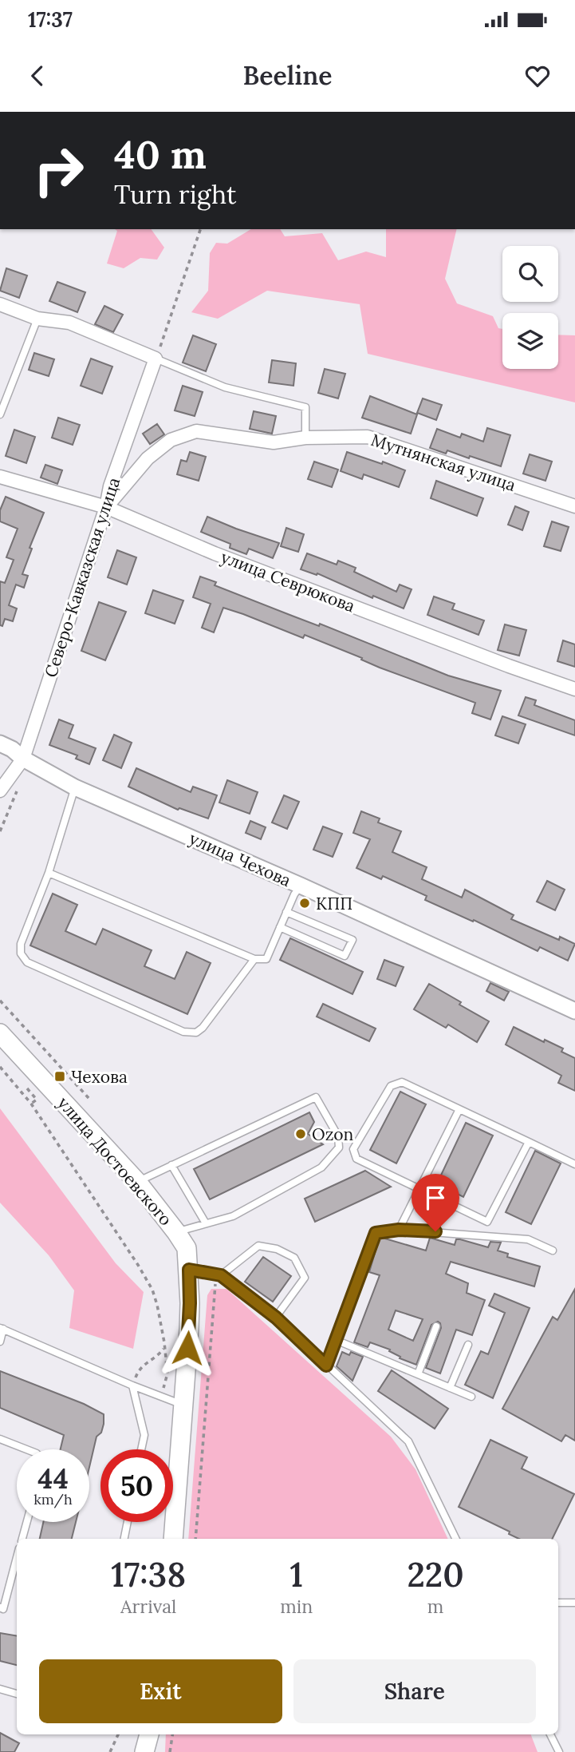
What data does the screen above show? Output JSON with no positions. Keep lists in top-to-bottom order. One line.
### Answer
{"streets":{"main road":["улица Достоевского"],"street":["Мутнянская улица","Северо-Кавказская улица","улица Севрюкова","улица Чехова"]},"crossings":[["Мутнянская улица","Северо-Кавказская улица"],["Мутнянская улица","улица Севрюкова"],["Северо-Кавказская улица","улица Севрюкова"],["Северо-Кавказская улица","улица Чехова"]],"places":{"other":["КПП","Ozon"],"transit":["Чехова"]},"page":{"status":"17:37","header":"Beeline","turn":["40 m","Turn right"],"speed":"44 km/h","limit":"50","eta":["17:38","Arrival","1","min","220","m"],"buttons":["Exit","Share"]}}
